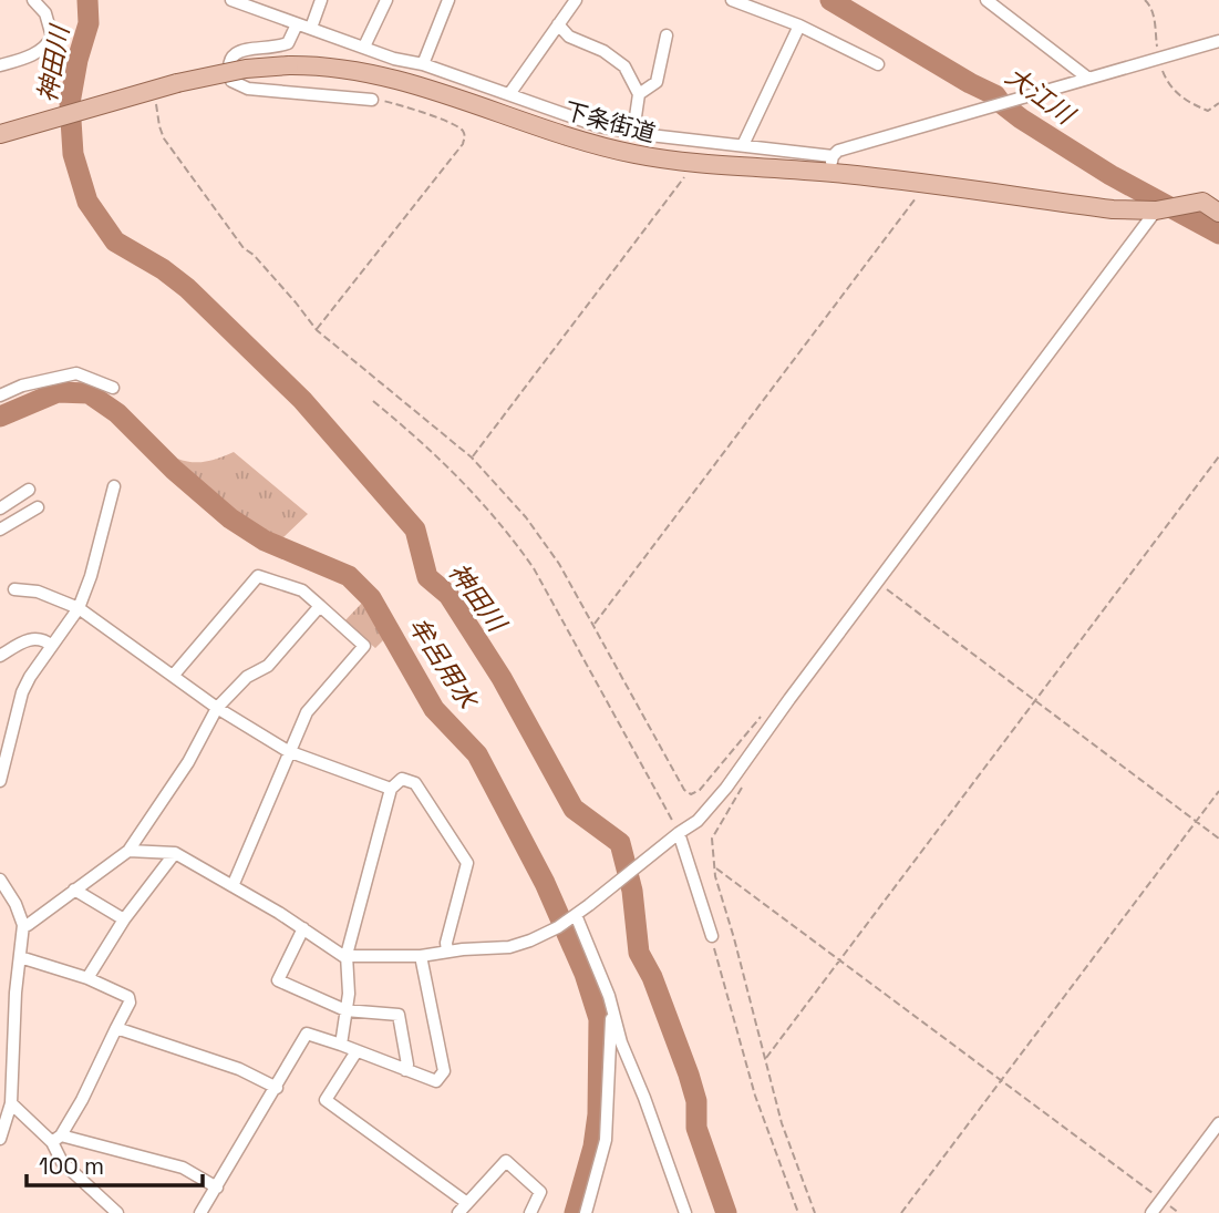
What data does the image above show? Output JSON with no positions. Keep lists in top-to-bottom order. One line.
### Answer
{"streets":{"main road":["下条街道"]},"water":["神田川","大江川","牟呂用水"],"scale_bar":"100 m"}
